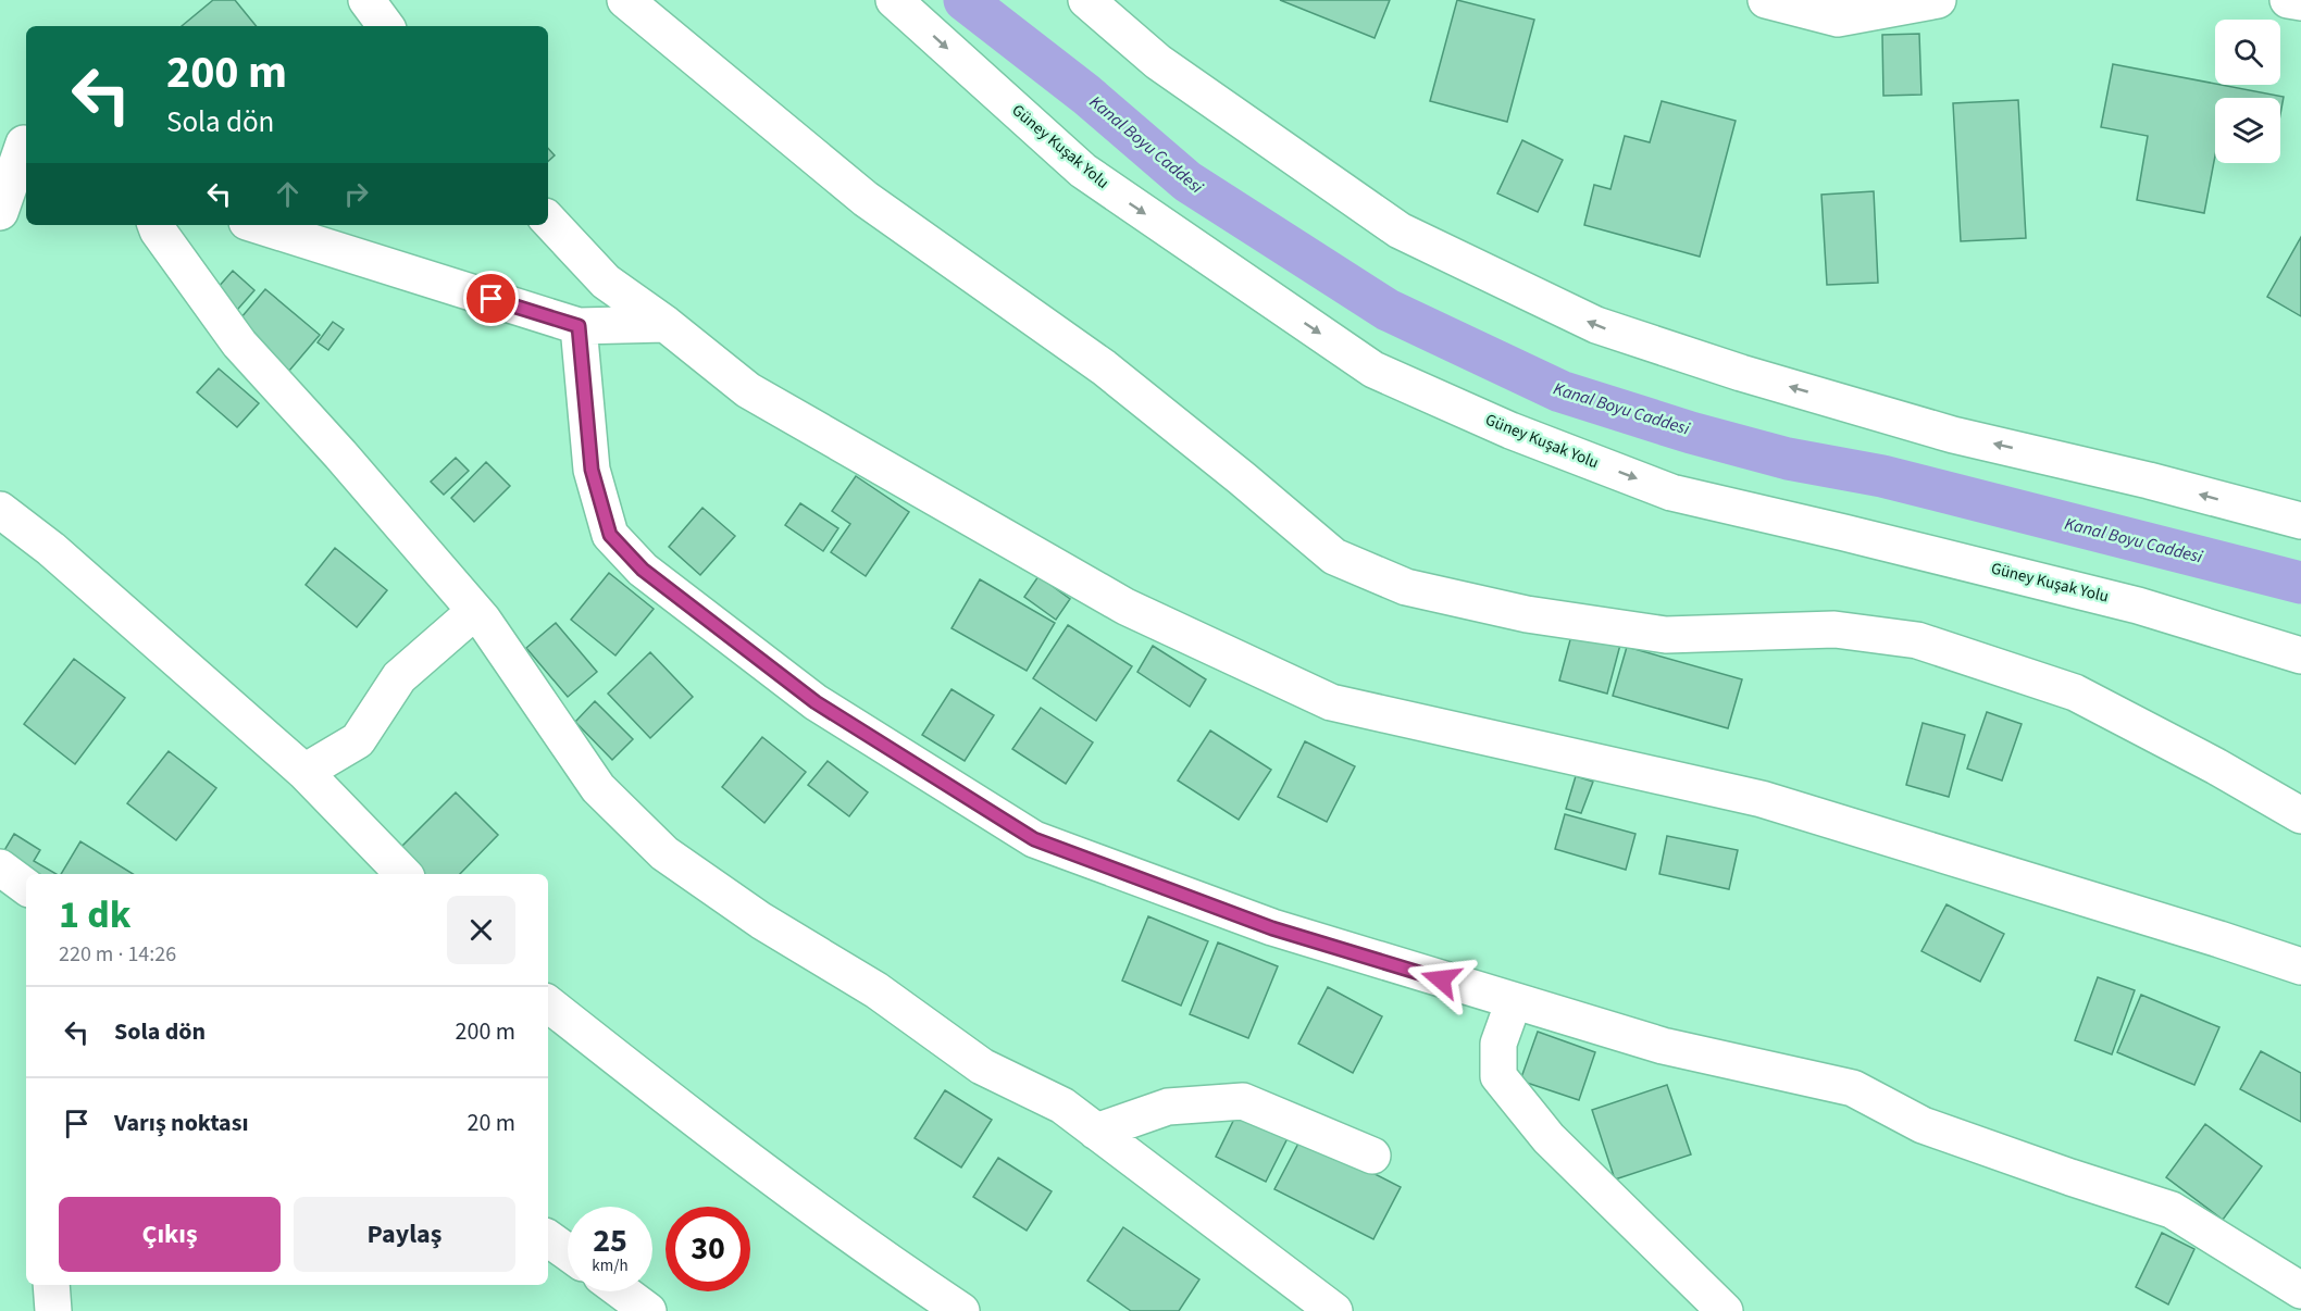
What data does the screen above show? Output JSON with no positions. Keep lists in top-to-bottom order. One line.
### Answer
{"streets":{"street":["Güney Kuşak Yolu"]},"water":["Kanal Boyu Caddesi"],"page":{"turn":["200 m","Sola dön"],"heading":["1 dk","220 m · 14:26"],"list":[{"name":"Sola dön","value":"200 m"},{"name":"Varış noktası","value":"20 m"}],"buttons":["Çıkış","Paylaş"],"speed":"25 km/h","limit":"30"}}
